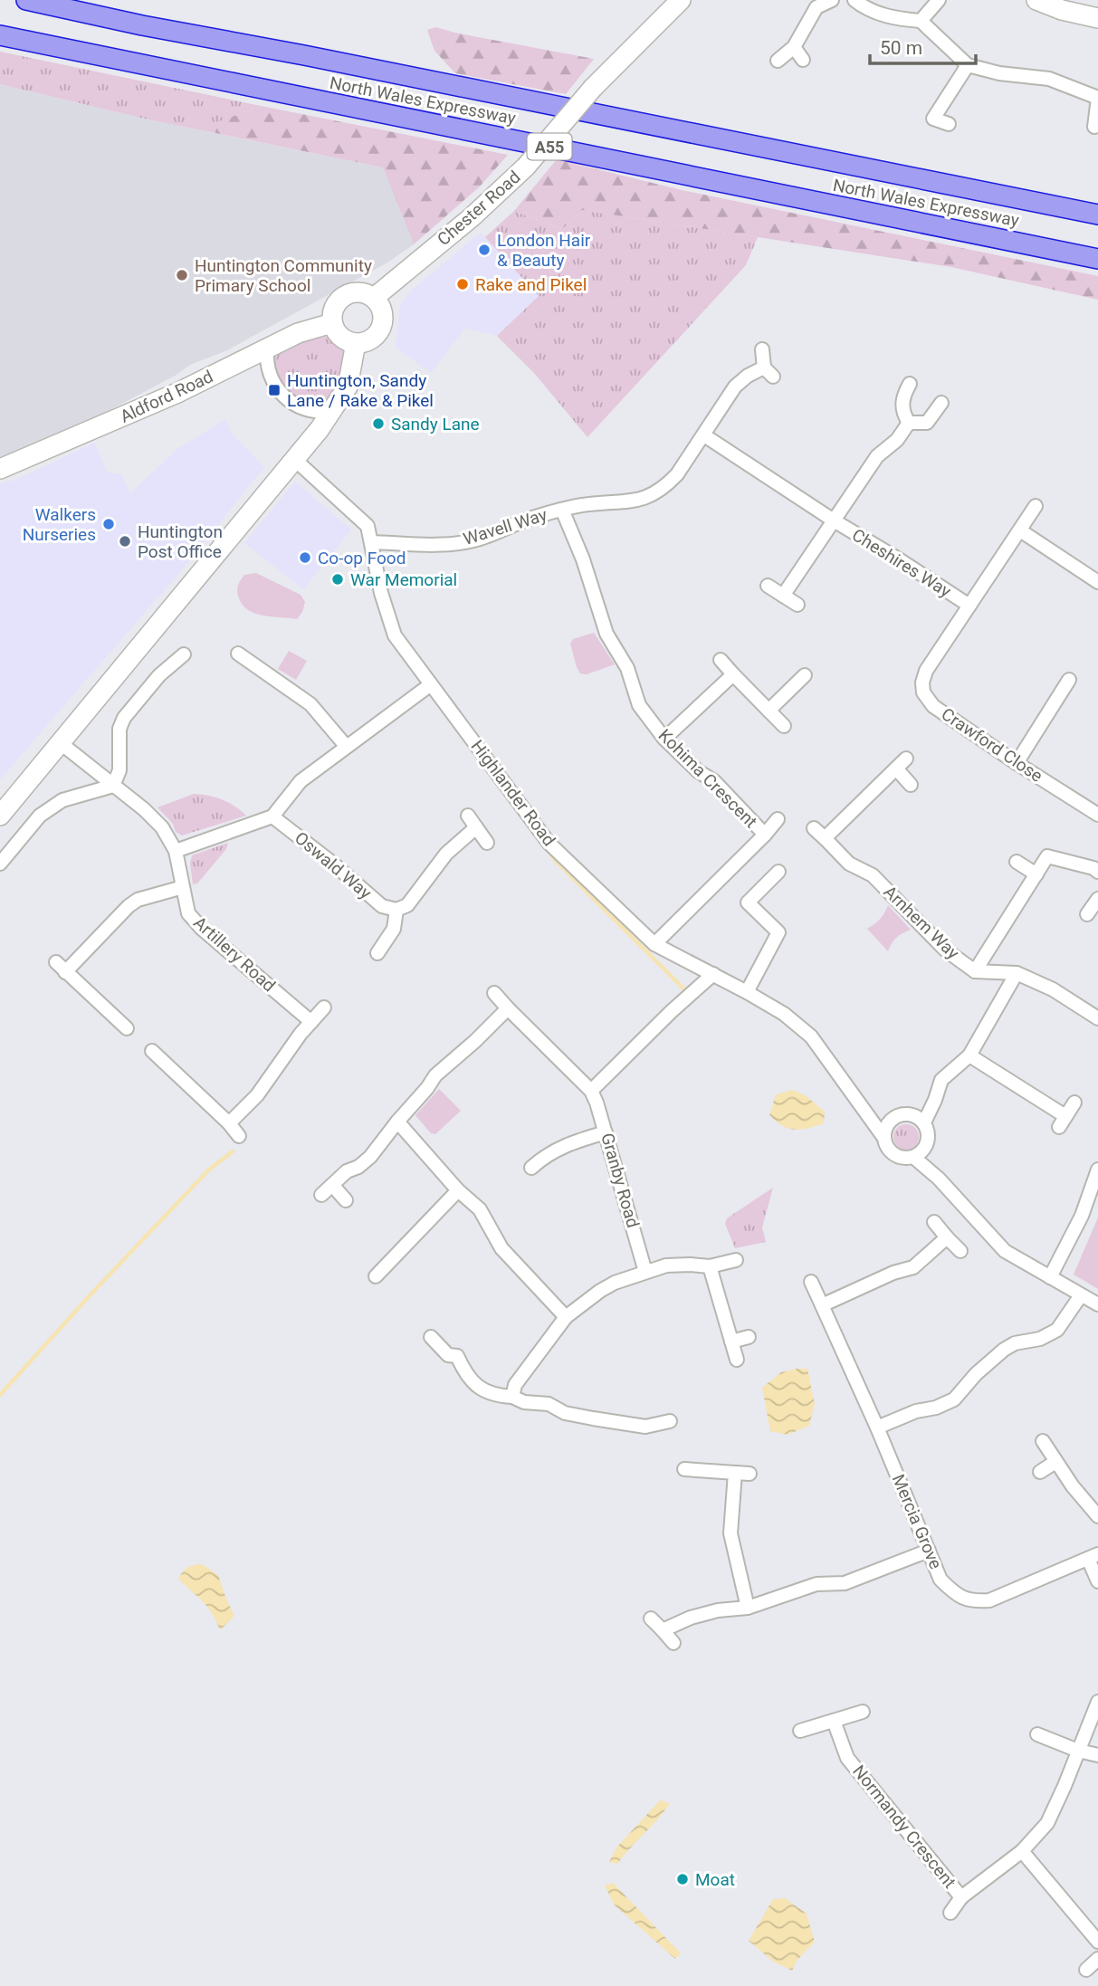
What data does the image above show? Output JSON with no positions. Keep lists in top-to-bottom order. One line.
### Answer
{"streets":{"highway":["North Wales Expressway","A55"],"main road":["Chester Road","Aldford Road"],"street":["Wavell Way","Cheshires Way","Crawford Close","Kohima Crescent","Highlander Road","Oswald Way","Arnhem Way","Artillery Road","Granby Road","Mercia Grove","Normandy Crescent"]},"crossings":[["Chester Road","Aldford Road"],["Wavell Way","Kohima Crescent"],["Wavell Way","Highlander Road"],["Cheshires Way","Crawford Close"],["Kohima Crescent","Highlander Road"]],"places":{"other":["London Hair & Beauty","Huntington Community Primary School","Rake and Pikel","Sandy Lane","Walkers Nurseries","Huntington Post Office","Co-op Food","War Memorial","Moat"],"transit":["Huntington, Sandy Lane / Rake & Pikel"]},"scale_bar":"50 m"}
